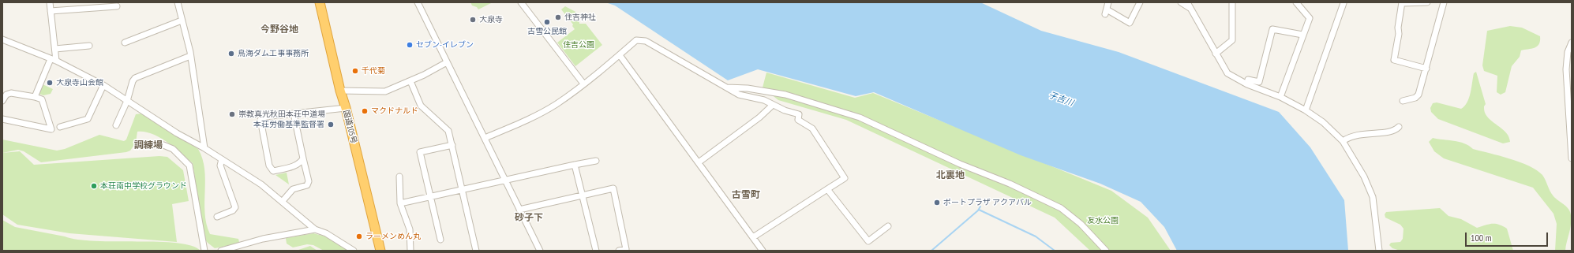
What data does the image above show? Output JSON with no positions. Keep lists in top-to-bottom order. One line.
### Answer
{"streets":{"highway":["国道105号"]},"districts":["今野谷地","調練場","北裏地","古雪町","砂子下"],"water":["子吉川"],"parks":["住吉公園","友水公園"],"places":["住吉神社","大泉寺","古雪公民館","セブン-イレブン","鳥海ダム工事事務所","千代菊","大泉寺山会館","マクドナルド","崇教真光秋田本荘中道場","本荘労働基準監督署","本荘南中学校グラウンド","ボートプラザ アクアパル","ラーメンめん丸"],"scale_bar":"100 m"}
